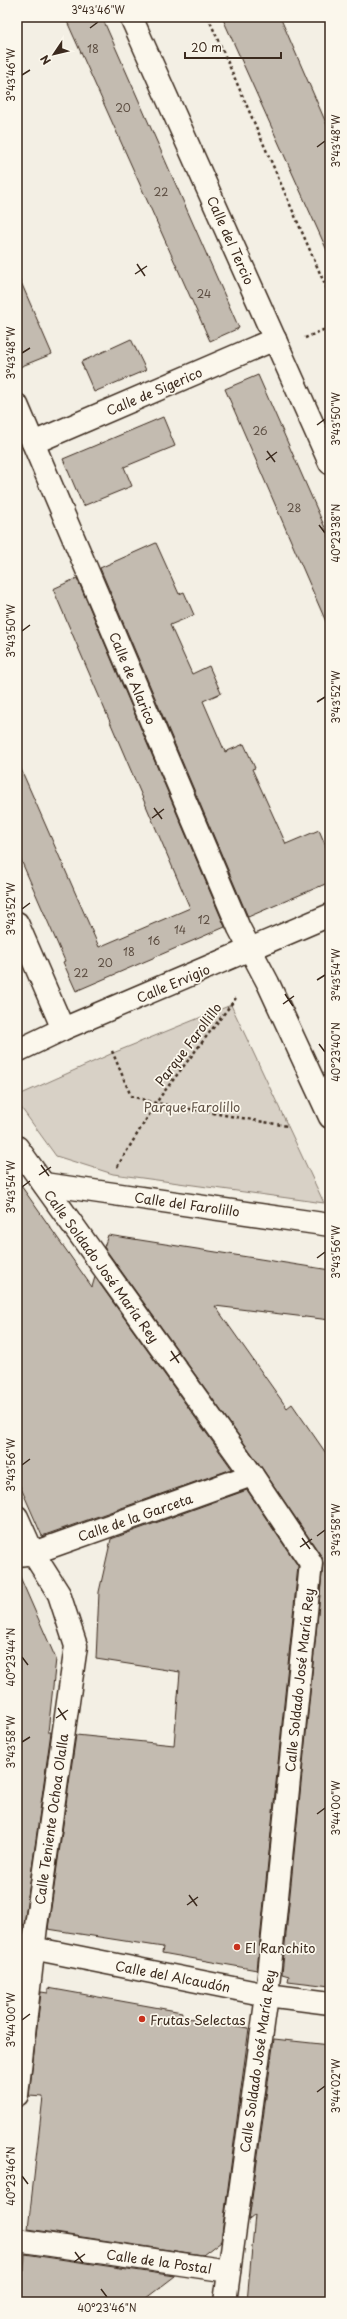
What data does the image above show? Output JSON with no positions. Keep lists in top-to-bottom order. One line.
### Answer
{"streets":{"street":["Calle del Tercio","Calle de Sigerico","Calle de Alarico","Calle Ervigio","Calle del Farolillo","Calle Soldado José María Rey","Calle de la Garceta","Calle Teniente Ochoa Olalla","Calle del Alcaudón","Calle de la Postal"],"path":["Parque Farollillo"]},"crossings":[["Calle del Tercio","Calle de Sigerico"],["Calle de Sigerico","Calle de Alarico"],["Calle de Alarico","Calle Ervigio"],["Calle del Farolillo","Calle Soldado José María Rey"],["Calle Soldado José María Rey","Calle de la Garceta"],["Calle Soldado José María Rey","Calle del Alcaudón"],["Calle Soldado José María Rey","Calle de la Postal"],["Calle de la Garceta","Calle Teniente Ochoa Olalla"],["Calle Teniente Ochoa Olalla","Calle del Alcaudón"]],"parks":["Parque Farolillo"],"places":["El Ranchito","Frutas Selectas"],"house_numbers":["18","20","22","24","26","28","12","14","16","18","20","22"],"scale_bar":"20 m","north":"bottom left","coordinates":["3°43'46\"W","3°43'48\"W","3°43'50\"W","40°23'38\"N","3°43'52\"W","3°43'54\"W","40°23'40\"N","3°43'56\"W","3°43'58\"W","40°23'44\"N","3°44'00\"W","3°44'02\"W","40°23'46\"N"]}
